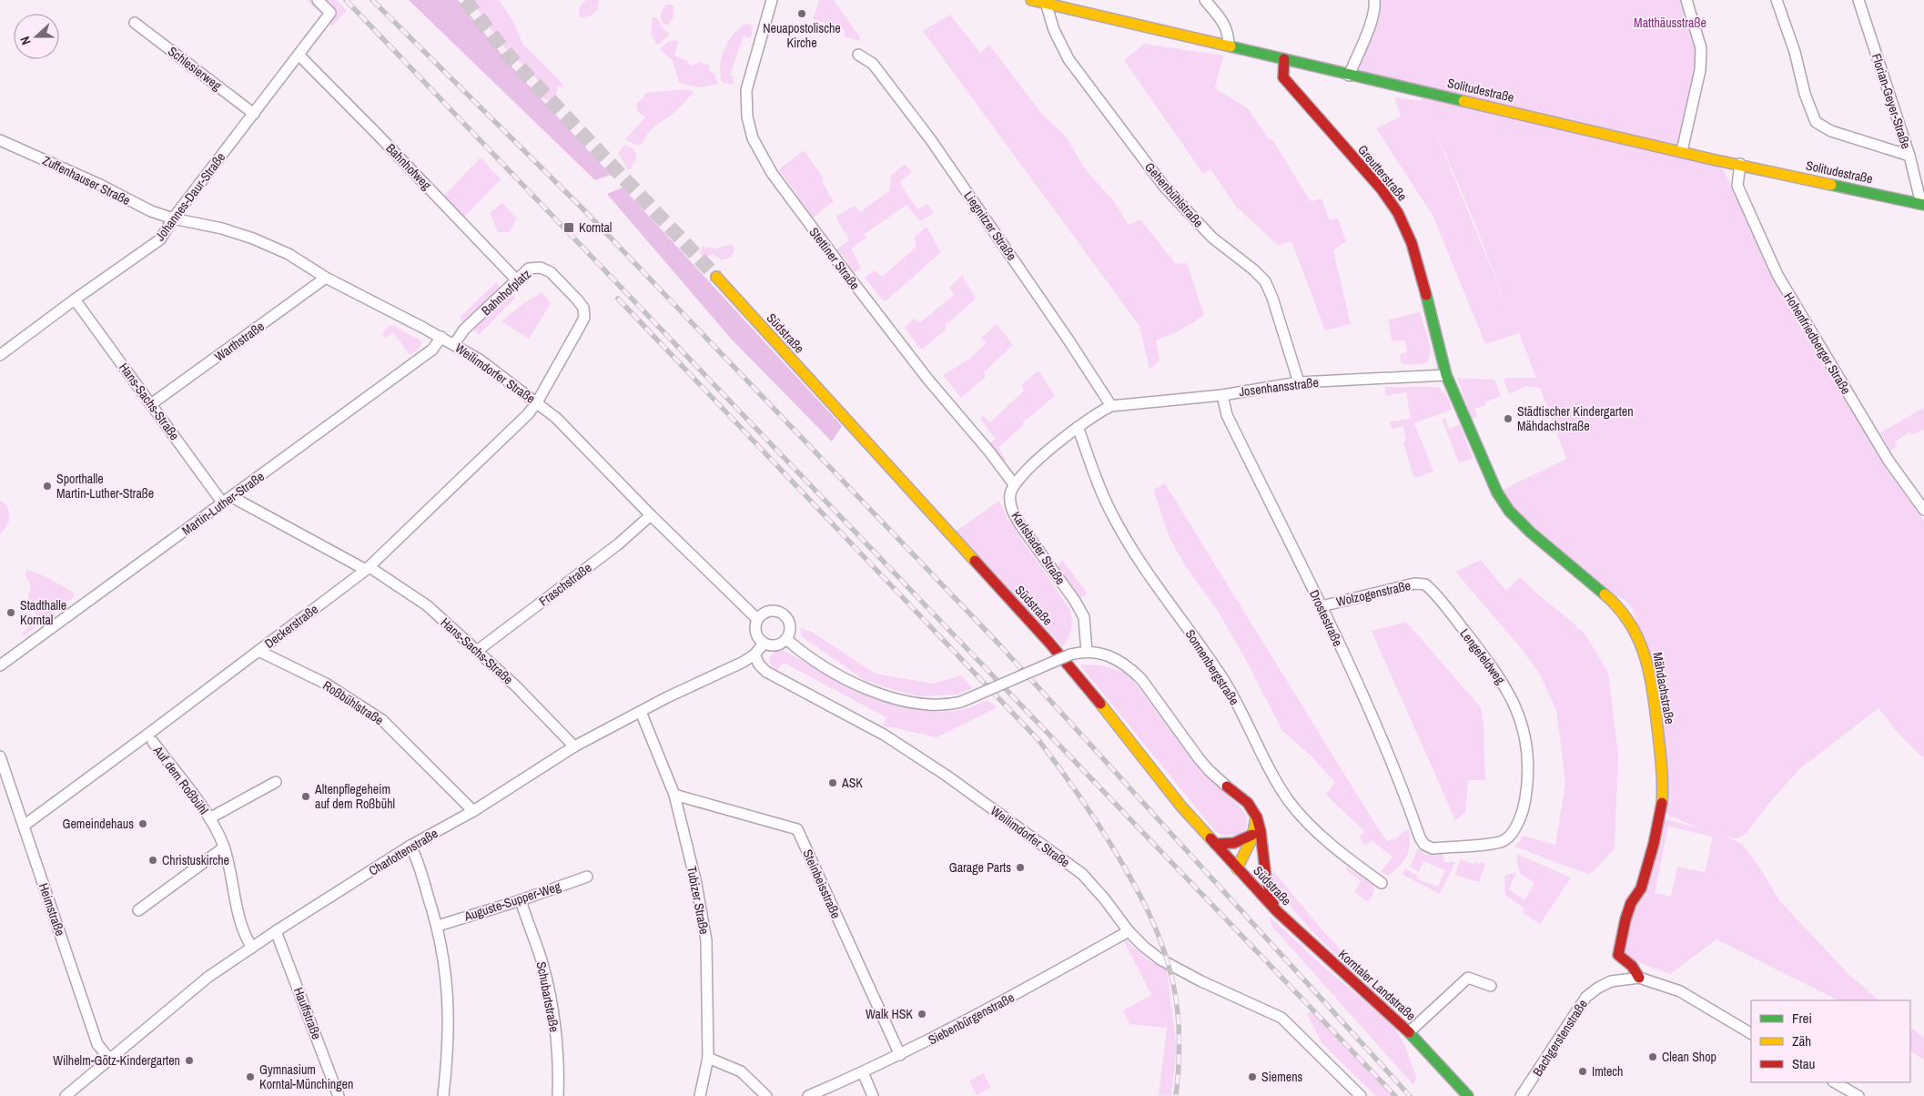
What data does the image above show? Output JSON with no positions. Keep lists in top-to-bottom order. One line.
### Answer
{"streets":{"main road":["Solitudestraße","Greutterstraße","Südstraße","Mähdachstraße","Korntaler Landstraße"],"street":["Schlesierweg","Florian-Geyer-Straße","Bahnhofweg","Zuffenhauser Straße","Gehenbühlstraße","Johannes-Daur-Straße","Liegnitzer Straße","Stettiner Straße","Bahnhofplatz","Warthstraße","Hohenfriedberger Straße","Weilimdorfer Straße","Josenhansstraße","Hans-Sachs-Straße","Martin-Luther-Straße","Karlsbader Straße","Fraschstraße","Wolzogenstraße","Drostestraße","Deckerstraße","Lengefeldweg","Sonnenbergstraße","Roßbühlstraße","Auf dem Roßbühl","Charlottenstraße","Steinbeisstraße","Tubizer Straße","Auguste-Supper-Weg","Heimstraße","Schubartstraße","Hauffstraße","Siebenbürgenstraße","Bachgerstenstraße"]},"crossings":[["Schlesierweg","Johannes-Daur-Straße"],["Solitudestraße","Florian-Geyer-Straße"],["Solitudestraße","Greutterstraße"],["Solitudestraße","Gehenbühlstraße"],["Solitudestraße","Hohenfriedberger Straße"],["Bahnhofweg","Johannes-Daur-Straße"],["Bahnhofweg","Bahnhofplatz"],["Greutterstraße","Josenhansstraße"],["Greutterstraße","Mähdachstraße"],["Zuffenhauser Straße","Johannes-Daur-Straße"],["Zuffenhauser Straße","Weilimdorfer Straße"],["Gehenbühlstraße","Josenhansstraße"],["Johannes-Daur-Straße","Weilimdorfer Straße"],["Johannes-Daur-Straße","Hans-Sachs-Straße"],["Liegnitzer Straße","Josenhansstraße"],["Stettiner Straße","Karlsbader Straße"],["Bahnhofplatz","Weilimdorfer Straße"],["Bahnhofplatz","Deckerstraße"],["Südstraße","Korntaler Landstraße"],["Warthstraße","Weilimdorfer Straße"],["Warthstraße","Hans-Sachs-Straße"],["Weilimdorfer Straße","Martin-Luther-Straße"],["Weilimdorfer Straße","Fraschstraße"],["Weilimdorfer Straße","Deckerstraße"],["Weilimdorfer Straße","Charlottenstraße"],["Weilimdorfer Straße","Siebenbürgenstraße"],["Josenhansstraße","Drostestraße"],["Josenhansstraße","Mähdachstraße"],["Hans-Sachs-Straße","Martin-Luther-Straße"],["Hans-Sachs-Straße","Fraschstraße"],["Hans-Sachs-Straße","Deckerstraße"],["Hans-Sachs-Straße","Charlottenstraße"],["Wolzogenstraße","Drostestraße"],["Wolzogenstraße","Lengefeldweg"],["Drostestraße","Lengefeldweg"],["Deckerstraße","Roßbühlstraße"],["Deckerstraße","Heimstraße"],["Mähdachstraße","Bachgerstenstraße"],["Roßbühlstraße","Charlottenstraße"],["Auf dem Roßbühl","Charlottenstraße"],["Charlottenstraße","Tubizer Straße"],["Charlottenstraße","Heimstraße"],["Charlottenstraße","Hauffstraße"],["Steinbeisstraße","Tubizer Straße"],["Steinbeisstraße","Siebenbürgenstraße"],["Auguste-Supper-Weg","Schubartstraße"]],"parks":["Matthäusstraße"],"places":{"other":["Neuapostolische Kirche","Städtischer Kindergarten Mähdachstraße","Sporthalle Martin-Luther-Straße","Stadthalle Korntal","ASK","Altenpflegeheim auf dem Roßbühl","Gemeindehaus","Christuskirche","Garage Parts","Walk HSK","Clean Shop","Wilhelm-Götz-Kindergarten","Imtech","Gymnasium Korntal-Münchingen","Siemens"],"transit":["Korntal"]},"legend":["Frei","Zäh","Stau"],"north":"left"}
